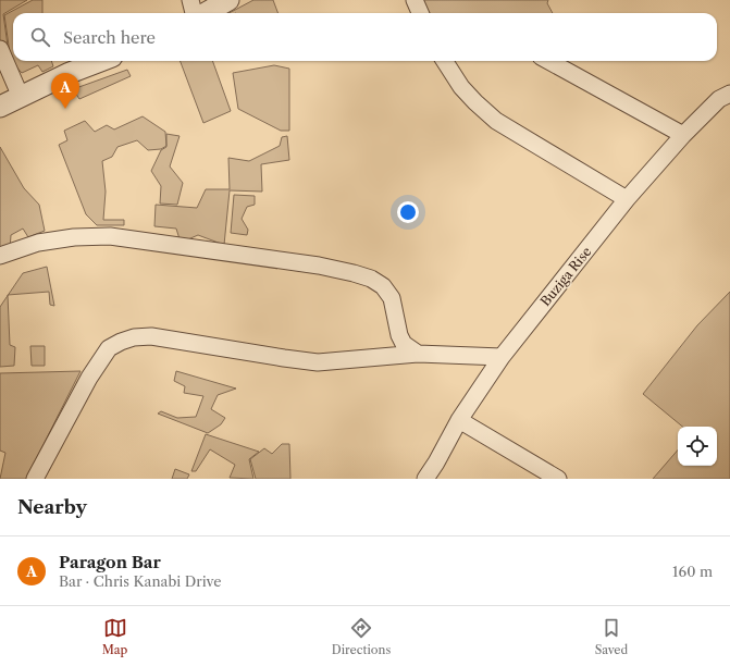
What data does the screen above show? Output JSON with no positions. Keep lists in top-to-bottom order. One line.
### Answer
{"streets":{"street":["Buziga Rise"]},"page":{"search":"Search here","pins":"A","heading":"Nearby","list":[{"mark":"A","name":"Paragon Bar","note":"Bar · Chris Kanabi Drive","value":"160 m"}],"nav":["Map","Directions","Saved"]}}
